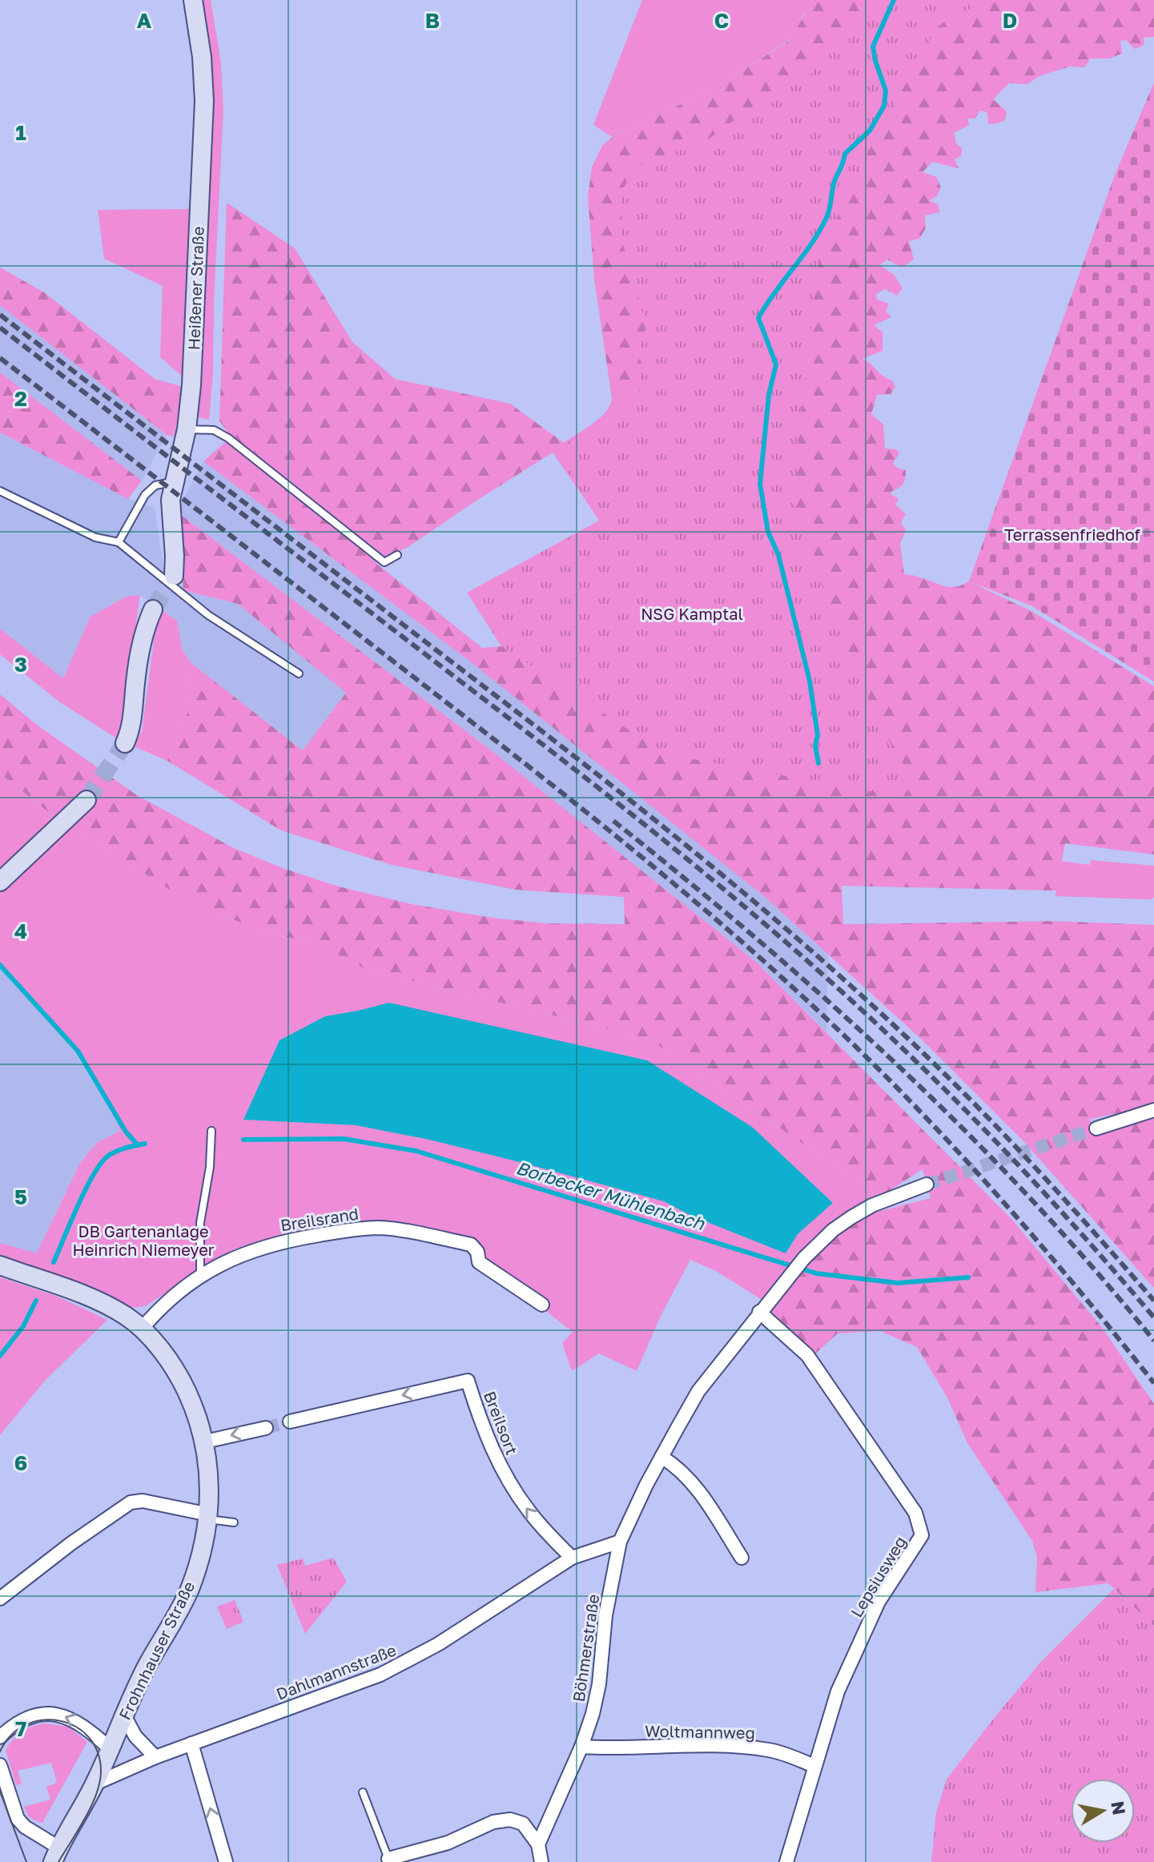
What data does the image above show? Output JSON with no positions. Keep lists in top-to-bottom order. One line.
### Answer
{"streets":{"street":["Heißener Straße","Breilsrand","Breilsort","Lepsiusweg","Böhmerstraße","Frohnhauser Straße","Dahlmannstraße","Woltmannweg"]},"crossings":[["Breilsrand","Frohnhauser Straße"],["Breilsort","Dahlmannstraße"],["Lepsiusweg","Böhmerstraße"],["Lepsiusweg","Woltmannweg"],["Böhmerstraße","Dahlmannstraße"],["Böhmerstraße","Woltmannweg"],["Frohnhauser Straße","Dahlmannstraße"]],"one_way":["Breilsort"],"water":["Borbecker Mühlenbach"],"parks":["Terrassenfriedhof","NSG Kamptal","DB Gartenanlage Heinrich Niemeyer"],"north":"right","grid":{"columns":["A","B","C","D"],"rows":["1","2","3","4","5","6","7"]}}
